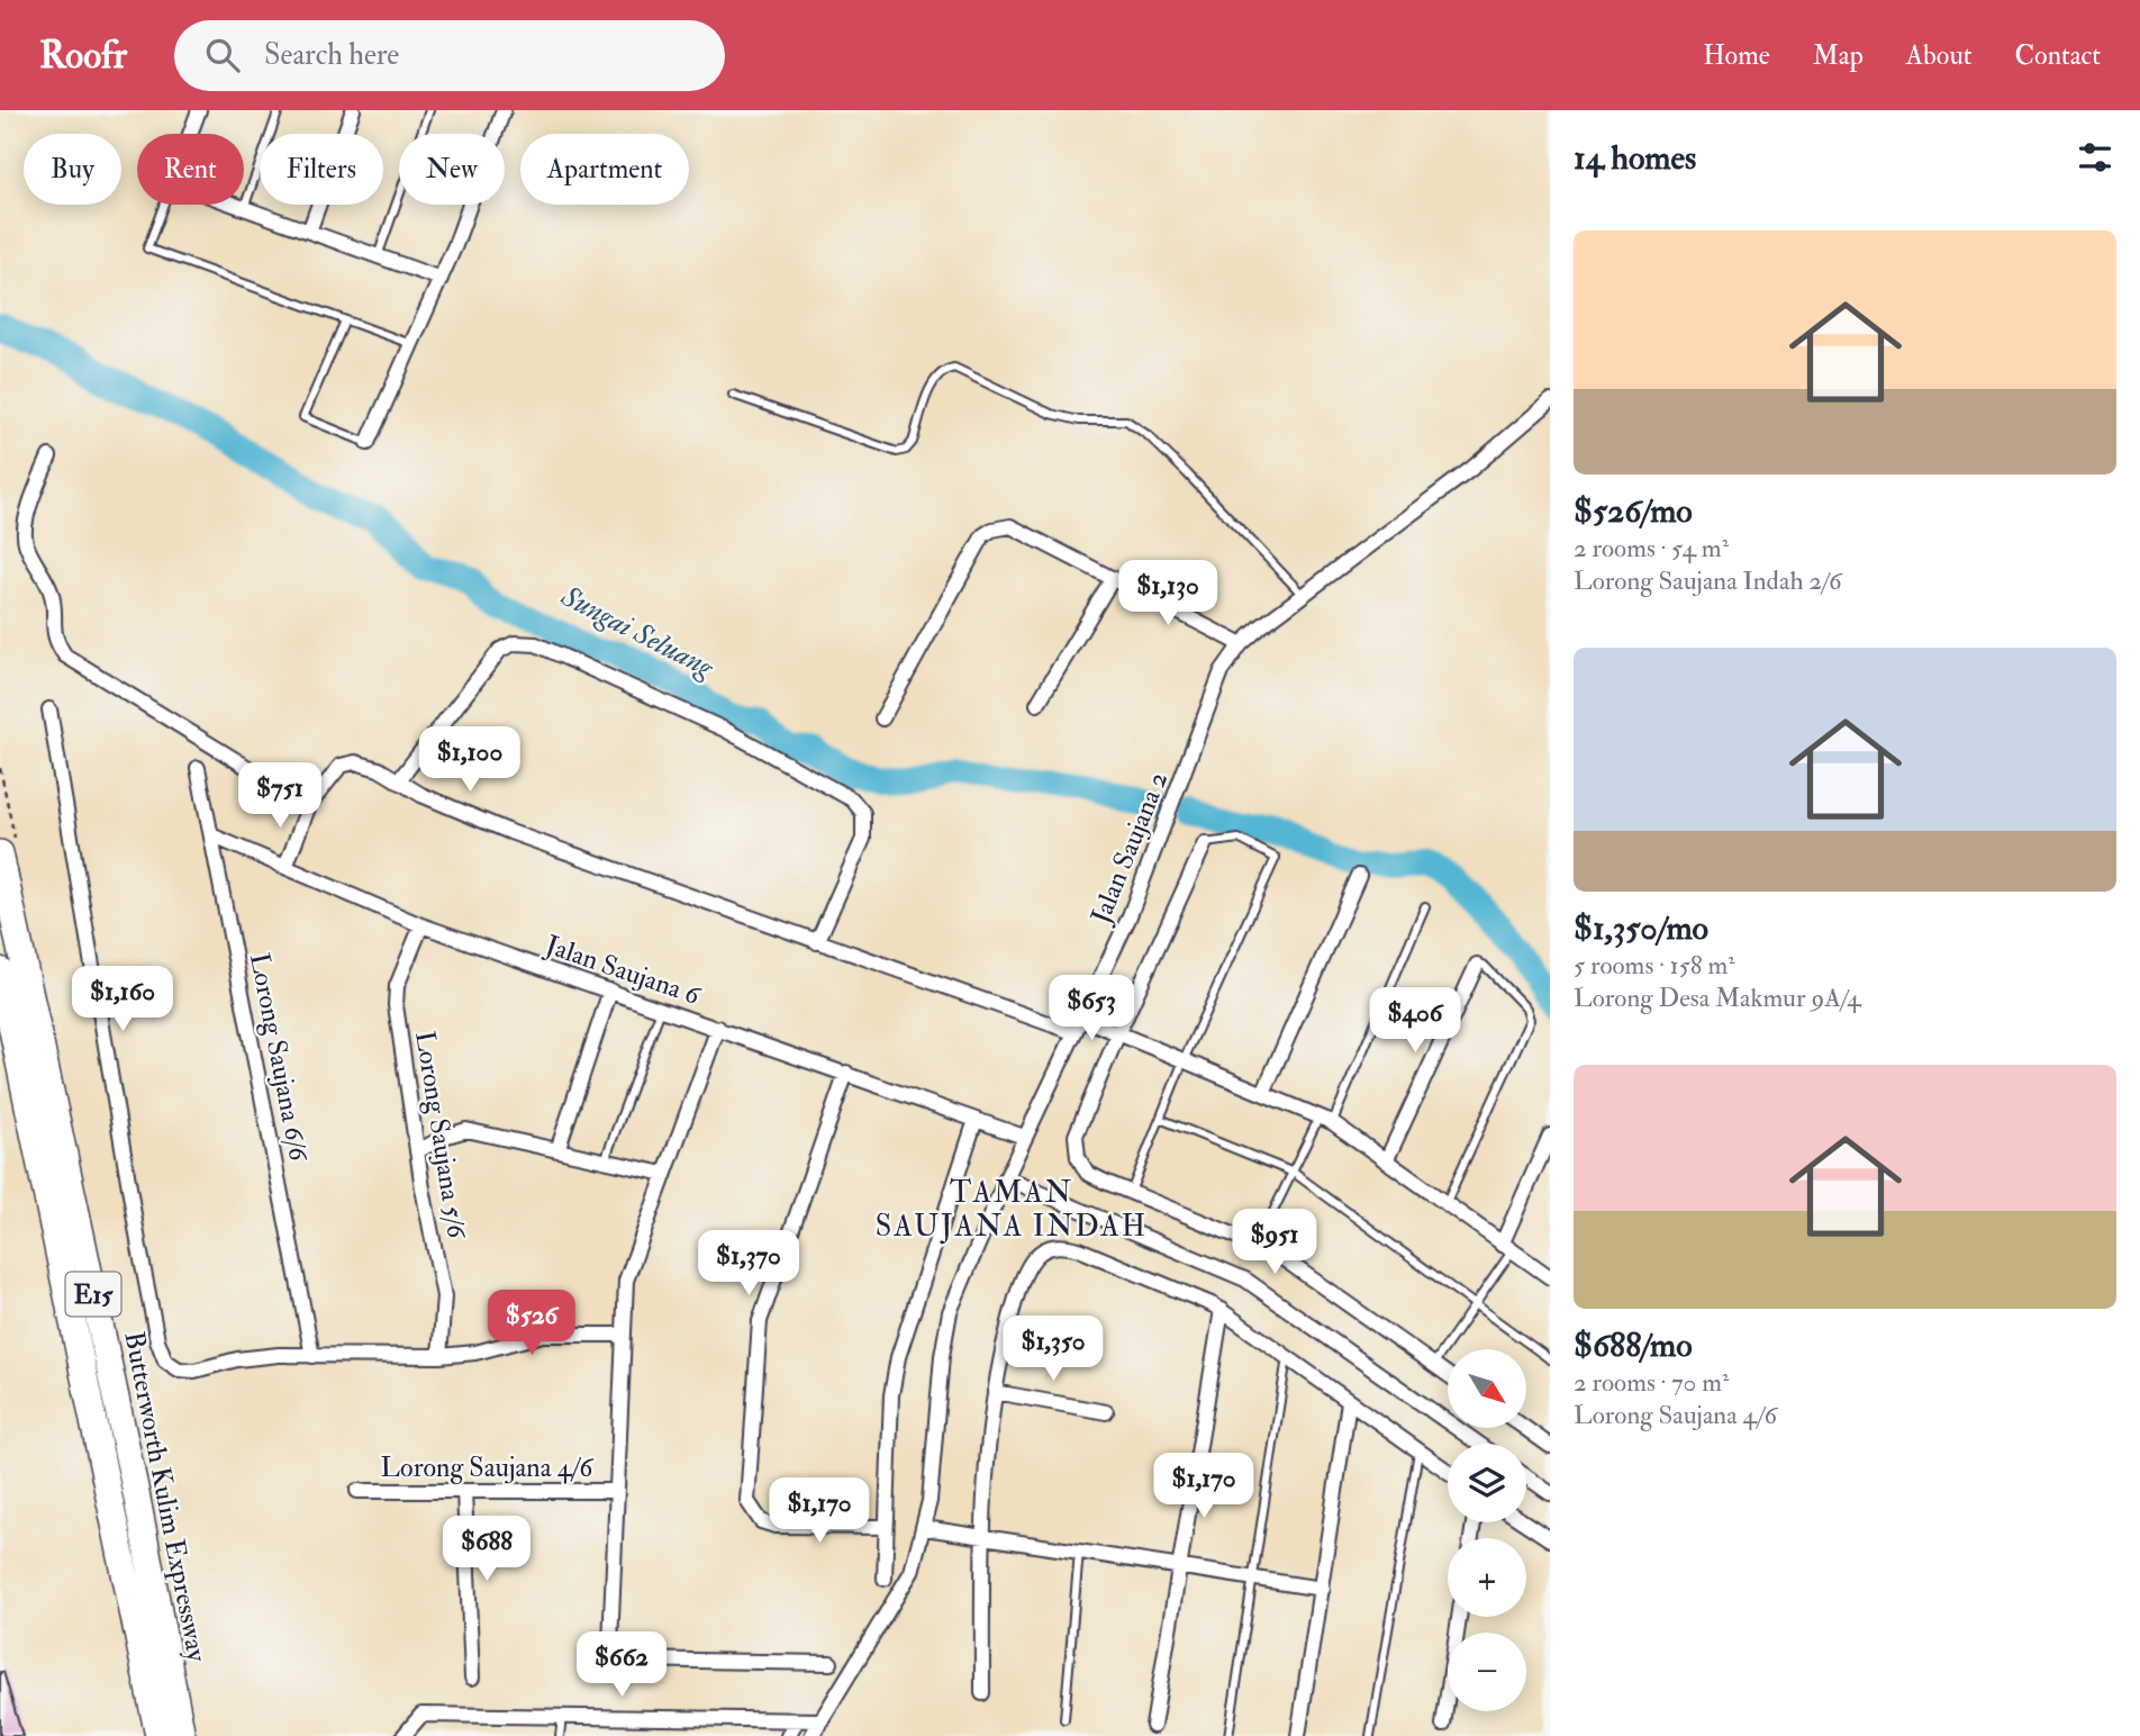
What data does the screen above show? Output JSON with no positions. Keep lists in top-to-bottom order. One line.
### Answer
{"streets":{"highway":["E15","Butterworth Kulim Expressway"],"street":["Jalan Saujana 2","Jalan Saujana 6","Lorong Saujana 6/6","Lorong Saujana 5/6","Lorong Saujana 4/6"]},"crossings":[["Jalan Saujana 2","Jalan Saujana 6"],["Jalan Saujana 6","Lorong Saujana 6/6"],["Jalan Saujana 6","Lorong Saujana 5/6"]],"districts":["TAMAN SAUJANA INDAH"],"water":["Sungai Seluang"],"north":"bottom right","page":{"header":"Roofr","search":"Search here","nav":["Home","Map","About","Contact"],"heading":"14 homes","chip":["Buy","Rent","Filters","New","Apartment"],"list":[{"name":"$526/mo","note":"2 rooms · 54 m² · Lorong Saujana Indah 2/6"},{"name":"$1,350/mo","note":"5 rooms · 158 m² · Lorong Desa Makmur 9A/4"},{"name":"$688/mo","note":"2 rooms · 70 m² · Lorong Saujana 4/6"}],"price":["$1,130","$1,100","$751","$1,160","$653","$406","$951","$1,370","$526","$1,350","$1,170","$1,170","$688","$662"],"map_buttons":["+","−"]}}
